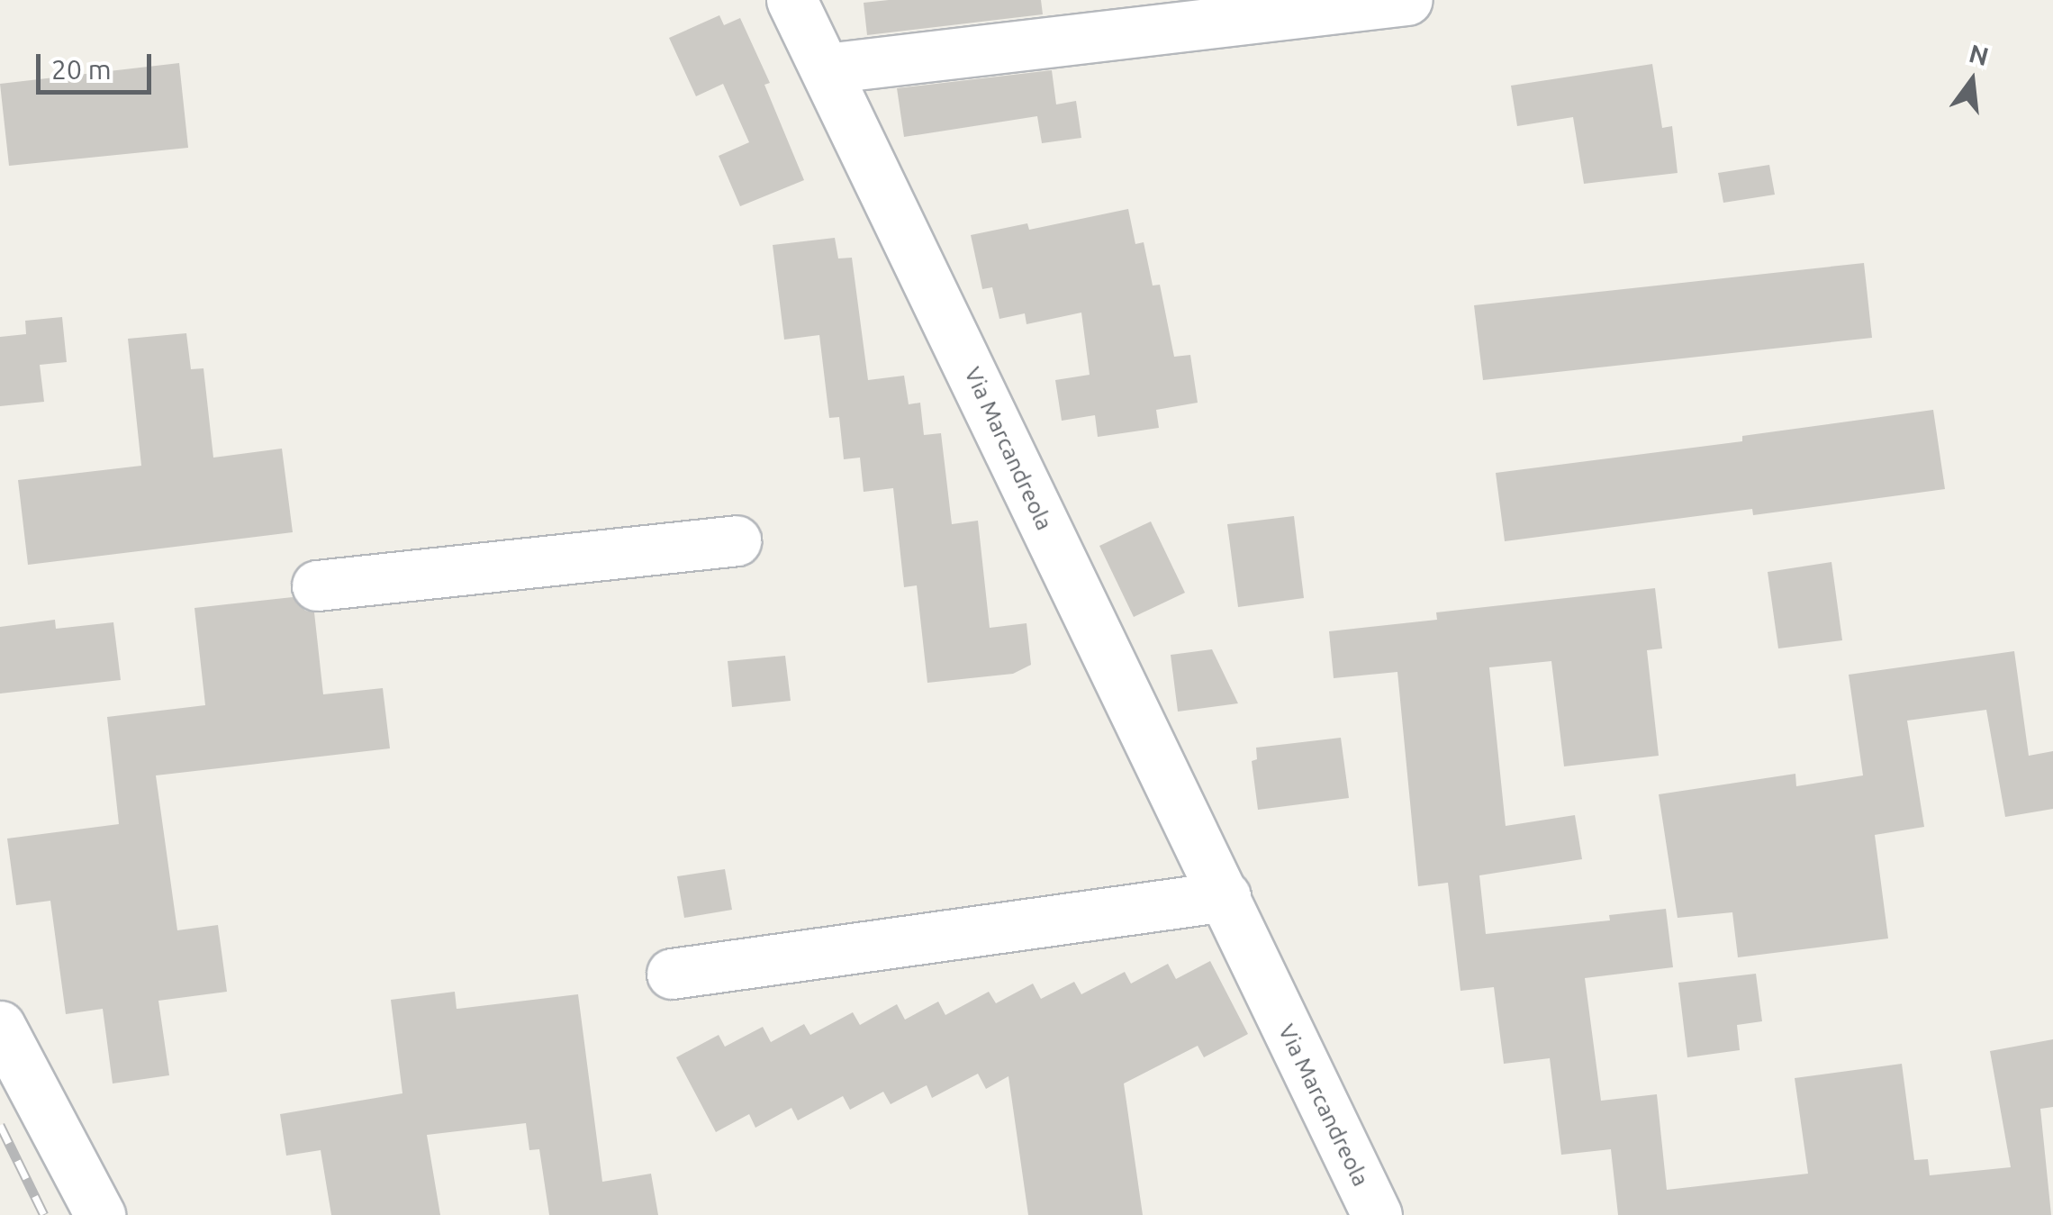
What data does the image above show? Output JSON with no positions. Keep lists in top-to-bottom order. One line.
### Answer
{"streets":{"street":["Via Marcandreola"]},"scale_bar":"20 m","north":"top"}
